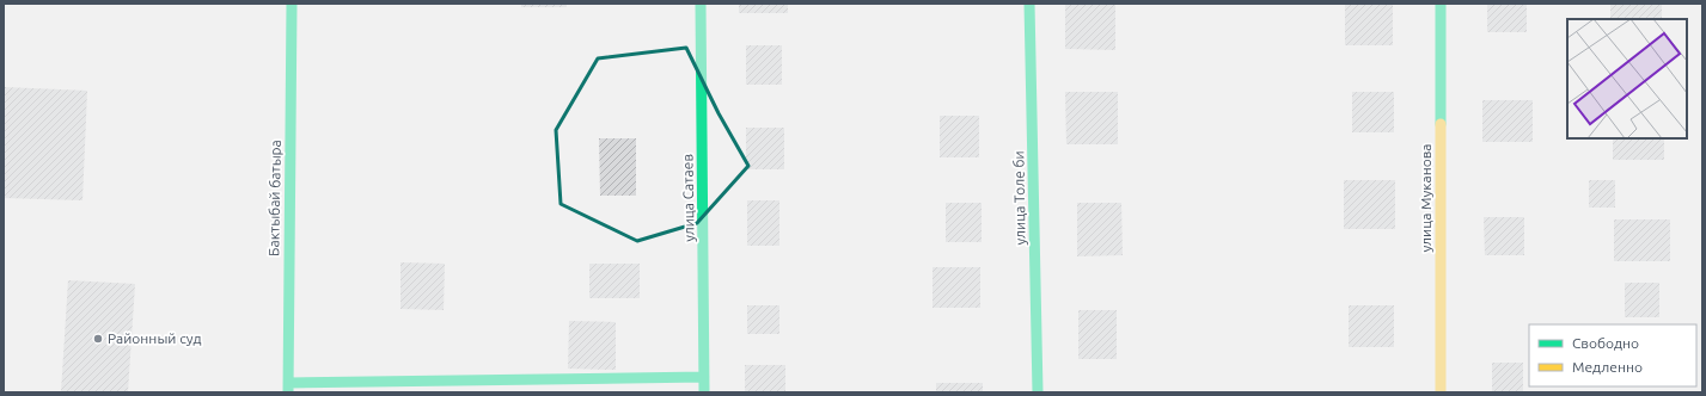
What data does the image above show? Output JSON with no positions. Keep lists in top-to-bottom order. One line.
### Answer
{"streets":{"street":["Бактыбай батыра","улица Сатаев","улица Толе би","улица Муканова"]},"places":["Районный суд"],"legend":["Свободно","Медленно"]}
